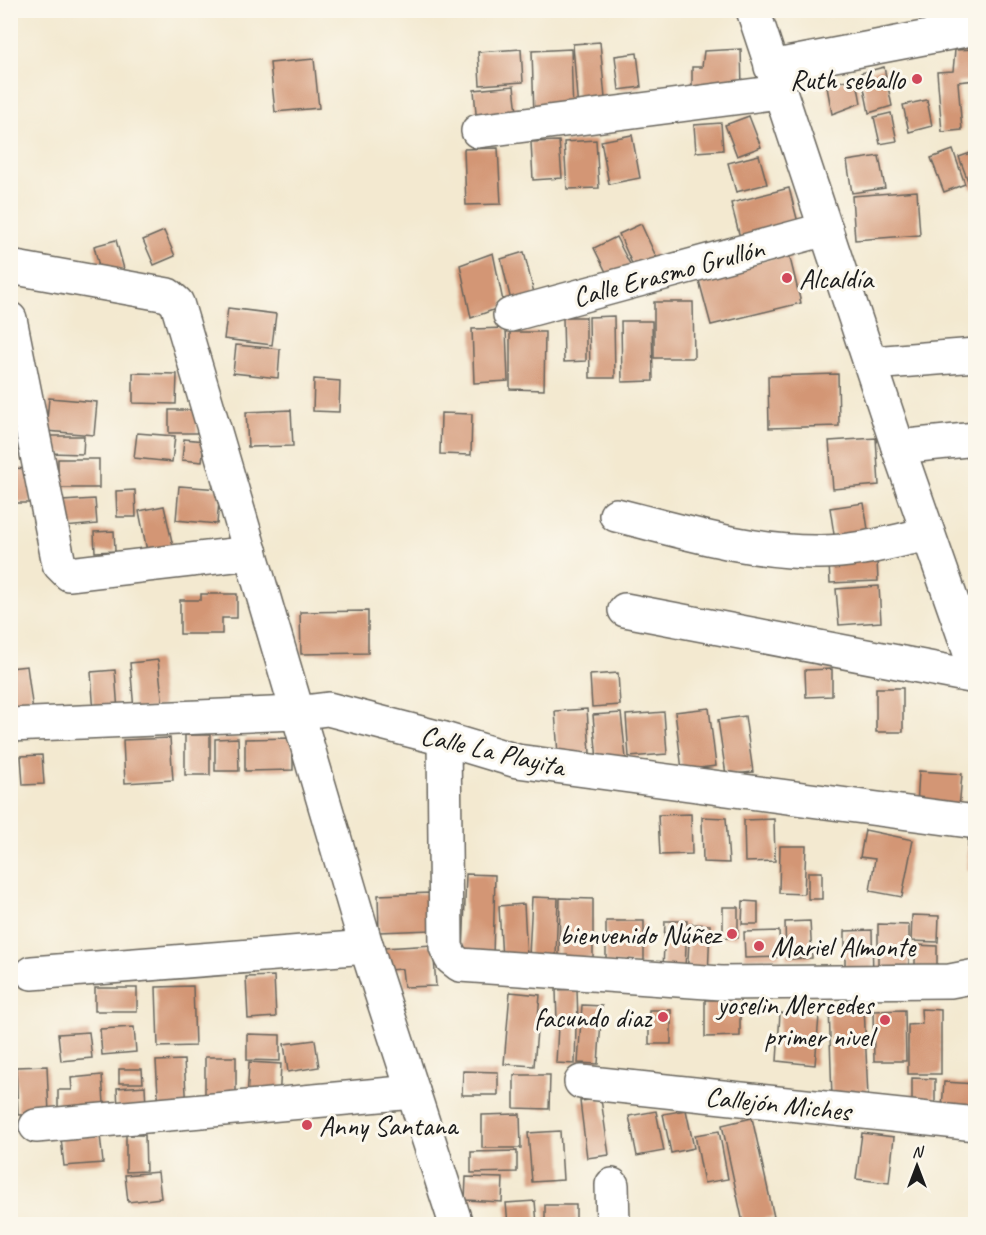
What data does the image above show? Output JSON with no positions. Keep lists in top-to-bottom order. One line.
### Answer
{"streets":{"street":["Calle Erasmo Grullón","Calle La Playita","Callejón Miches"]},"places":["Ruth seballo","Alcaldía","bienvenido Núñez","Mariel Almonte","facundo diaz","yoselin Mercedes primer nivel","Anny Santana"],"north":"top"}
